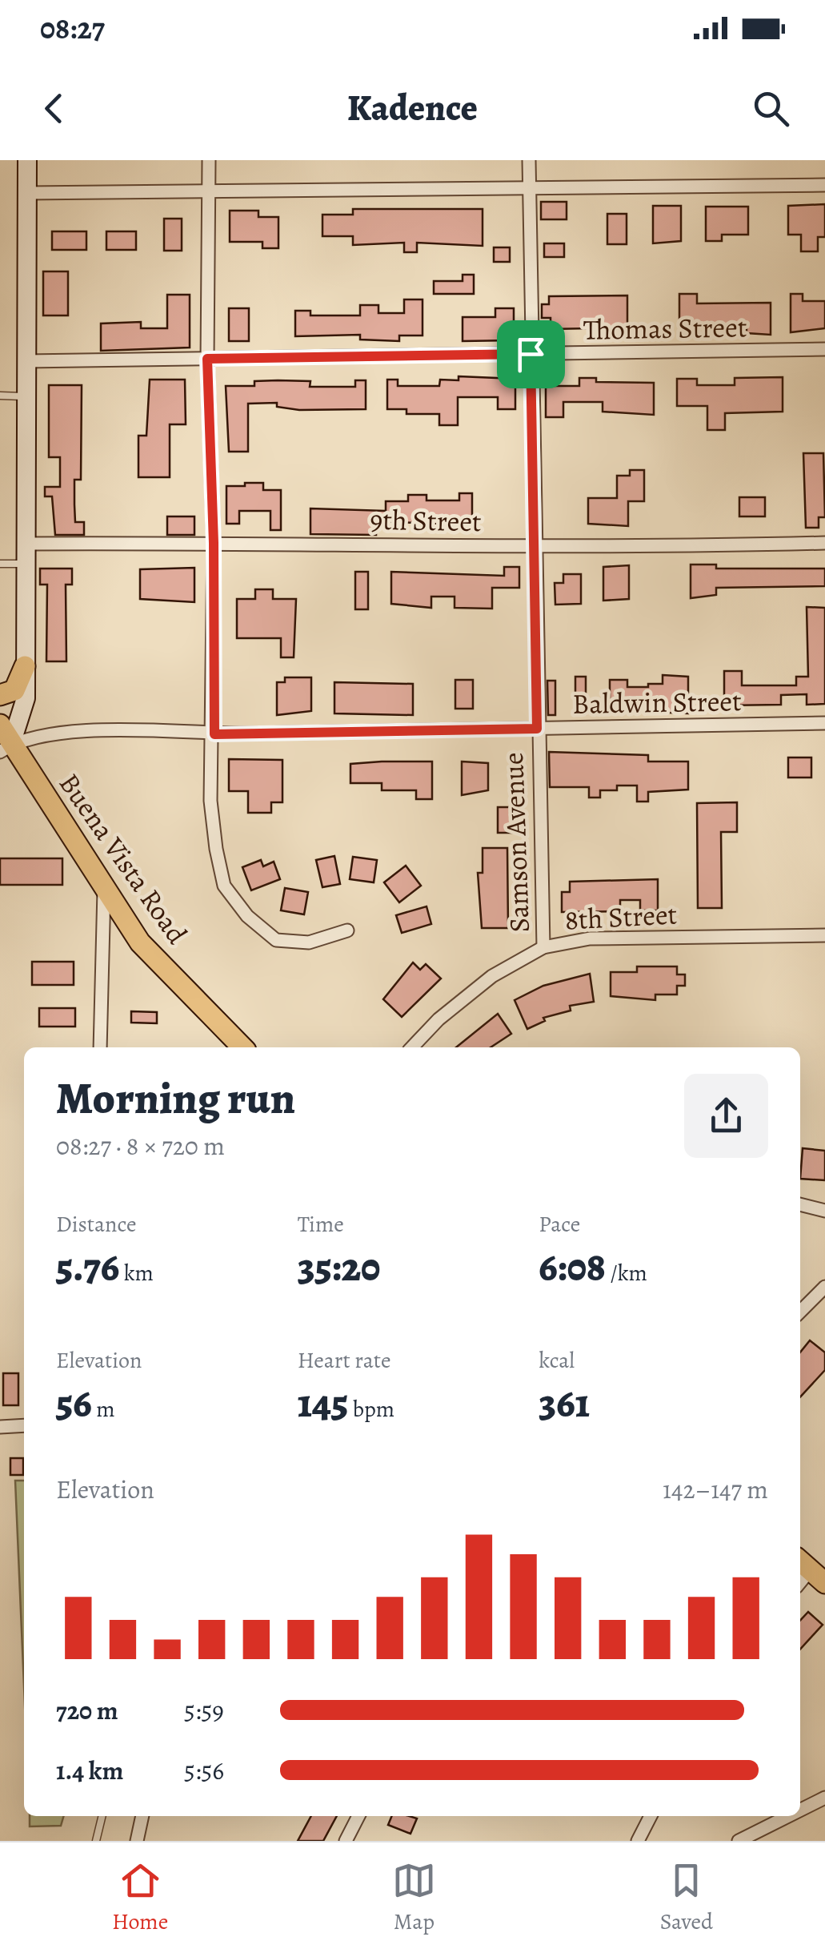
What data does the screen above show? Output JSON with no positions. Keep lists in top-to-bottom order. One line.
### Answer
{"streets":{"main road":["Buena Vista Road"],"street":["Thomas Street","9th Street","Baldwin Street","Samson Avenue","8th Street"]},"crossings":[["Thomas Street","Samson Avenue"],["9th Street","Samson Avenue"],["Baldwin Street","Samson Avenue"],["Baldwin Street","Buena Vista Road"],["Samson Avenue","8th Street"]],"page":{"status":"08:27","header":"Kadence","heading":["Morning run","08:27 · 8 × 720 m"],"stats":[["Distance","5.76 km"],["Time","35:20"],["Pace","6:08 /km"],["Elevation","56 m"],["Heart rate","145 bpm"],["kcal","361"]],"chart":["Elevation","142–147 m"],"list":[{"name":"720 m","note":"5:59"},{"name":"1.4 km","note":"5:56"}],"tabs":["Home","Map","Saved"]}}
